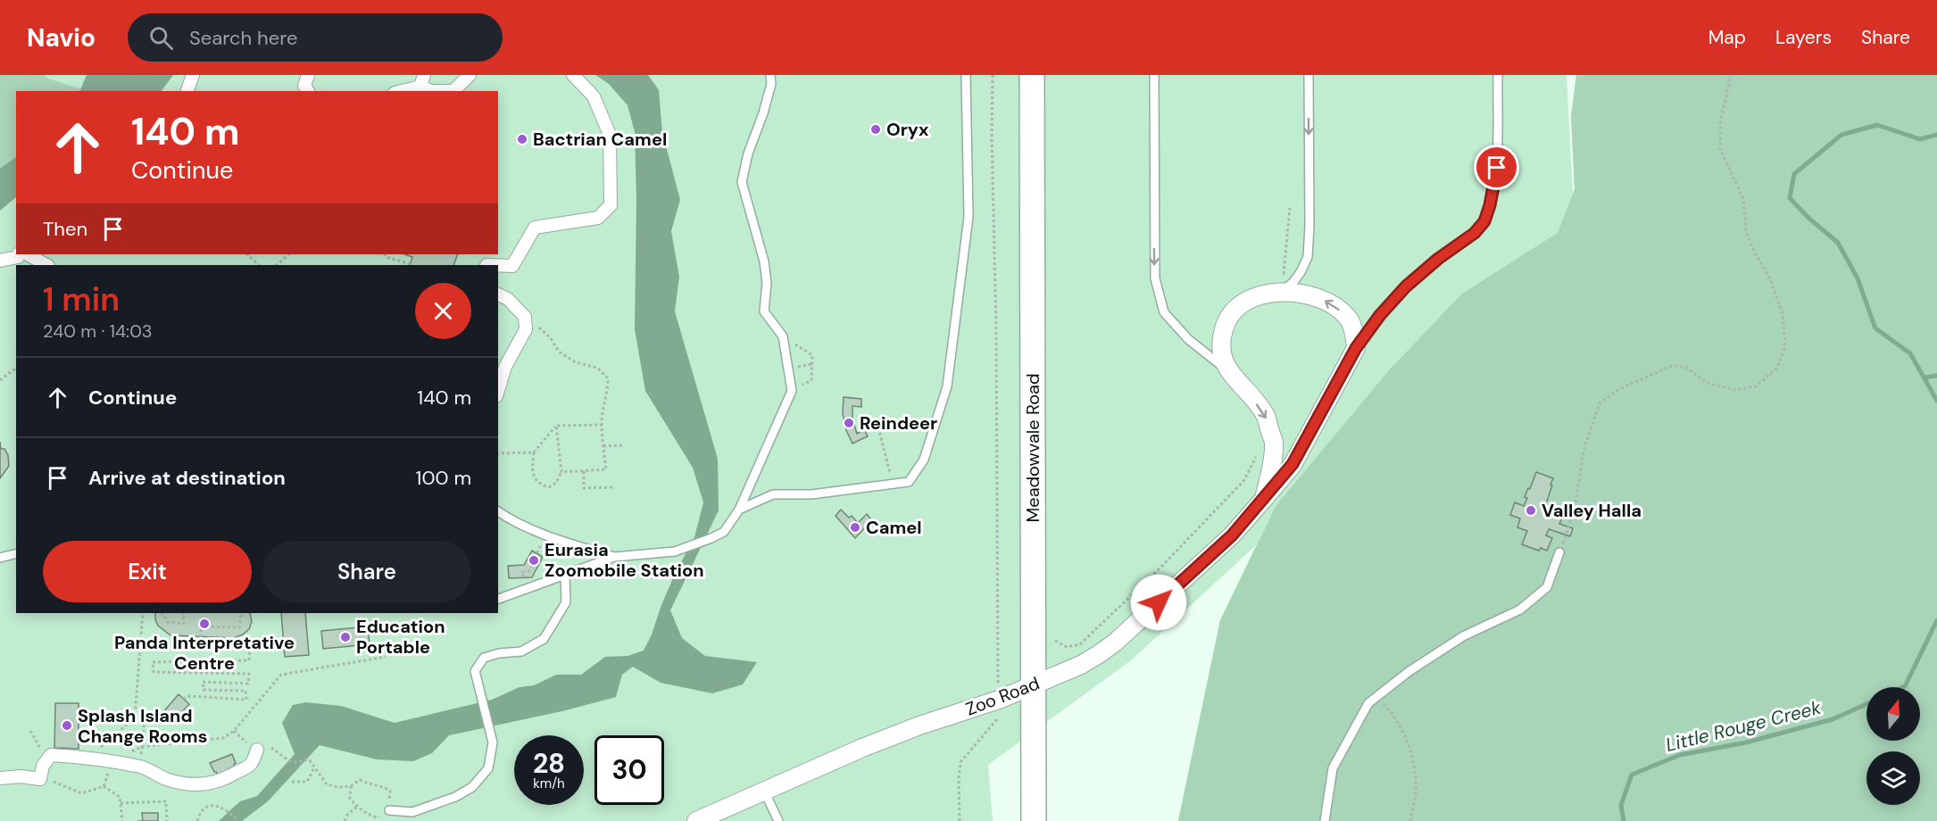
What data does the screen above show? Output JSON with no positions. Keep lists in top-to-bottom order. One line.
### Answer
{"streets":{"main road":["Meadowvale Road"],"street":["Zoo Road"]},"crossings":[["Meadowvale Road","Zoo Road"]],"water":["Little Rouge Creek"],"places":["Oryx","Bactrian Camel","Reindeer","Valley Halla","Camel","Eurasia Zoomobile Station","Panda Interpretative Centre","Education Portable","Splash Island Change Rooms"],"north":"top","page":{"header":"Navio","search":"Search here","nav":["Map","Layers","Share"],"turn":["140 m","Continue"],"then":"Then","heading":["1 min","240 m · 14:03"],"list":[{"name":"Continue","value":"140 m"},{"name":"Arrive at destination","value":"100 m"}],"buttons":["Exit","Share"],"speed":"28 km/h","limit":"30"}}
